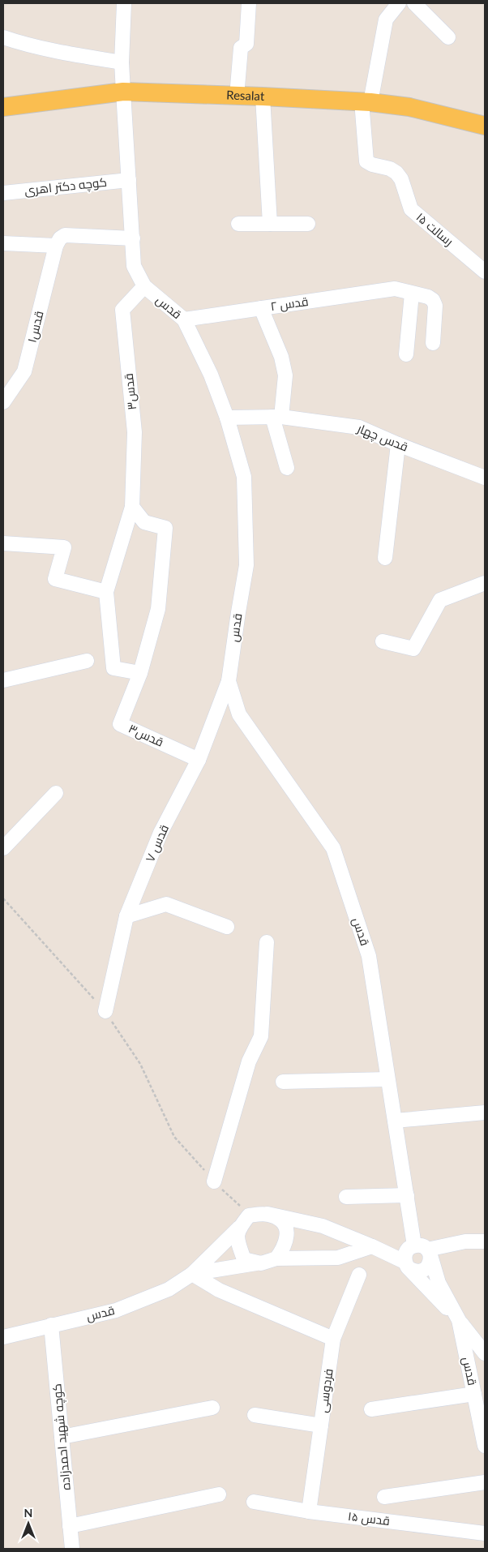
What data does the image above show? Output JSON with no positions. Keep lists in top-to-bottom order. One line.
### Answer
{"streets":{"main road":["Resalat"],"street":["کوچه دکتر اهری","رسالت ۱۵","قدس ۲","قدس","قدس۱","قدس۳","قدس چهار","قدس ۷","فردوسی","کوچه شهید احمدزاده","قدس ۱۵"]},"crossings":[["Resalat","رسالت ۱۵"],["Resalat","قدس"],["کوچه دکتر اهری","قدس"],["قدس ۲","قدس"],["قدس","قدس۳"],["قدس","قدس چهار"],["قدس","قدس ۷"],["قدس","کوچه شهید احمدزاده"],["قدس۳","قدس ۷"],["فردوسی","قدس ۱۵"]],"north":"top"}
